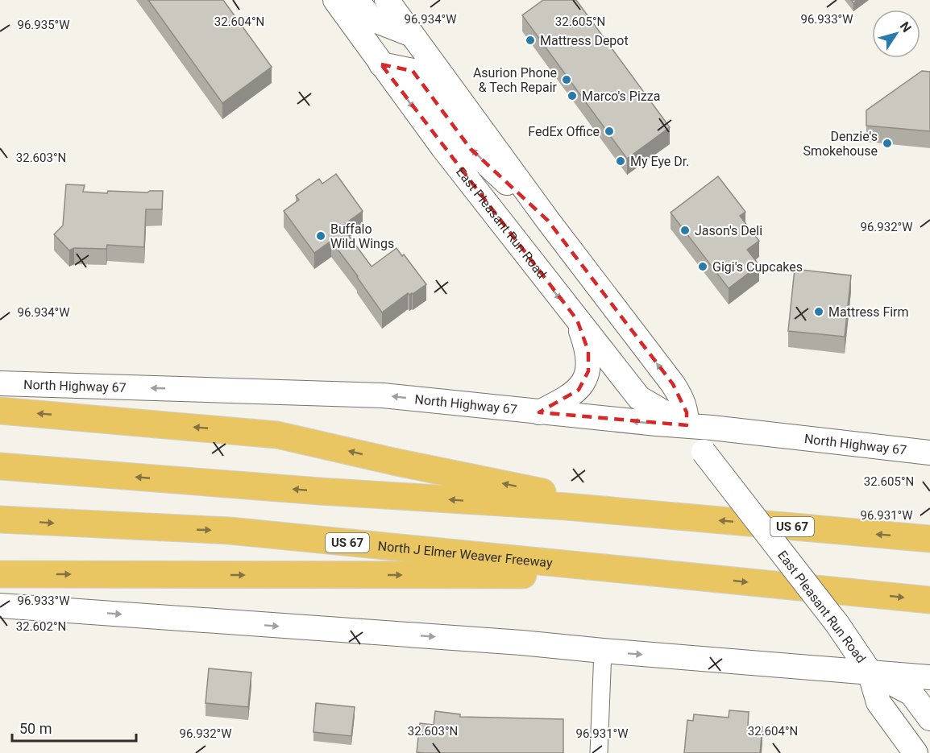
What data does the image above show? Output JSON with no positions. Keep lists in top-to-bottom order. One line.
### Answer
{"streets":{"highway":["US 67","North J Elmer Weaver Freeway"],"main road":["East Pleasant Run Road","North Highway 67"]},"crossings":[["East Pleasant Run Road","North Highway 67"]],"one_way":["North Highway 67"],"places":["Mattress Depot","Asurion Phone & Tech Repair","Marco's Pizza","FedEx Office","Denzie's Smokehouse","My Eye Dr.","Jason's Deli","Buffalo Wild Wings","Gigi's Cupcakes","Mattress Firm"],"scale_bar":"50 m","north":"top right","coordinates":["96.934°W","96.933°W","32.604°N","32.605°N","96.935°W","32.603°N","96.932°W","96.931°W","32.602°N"]}
